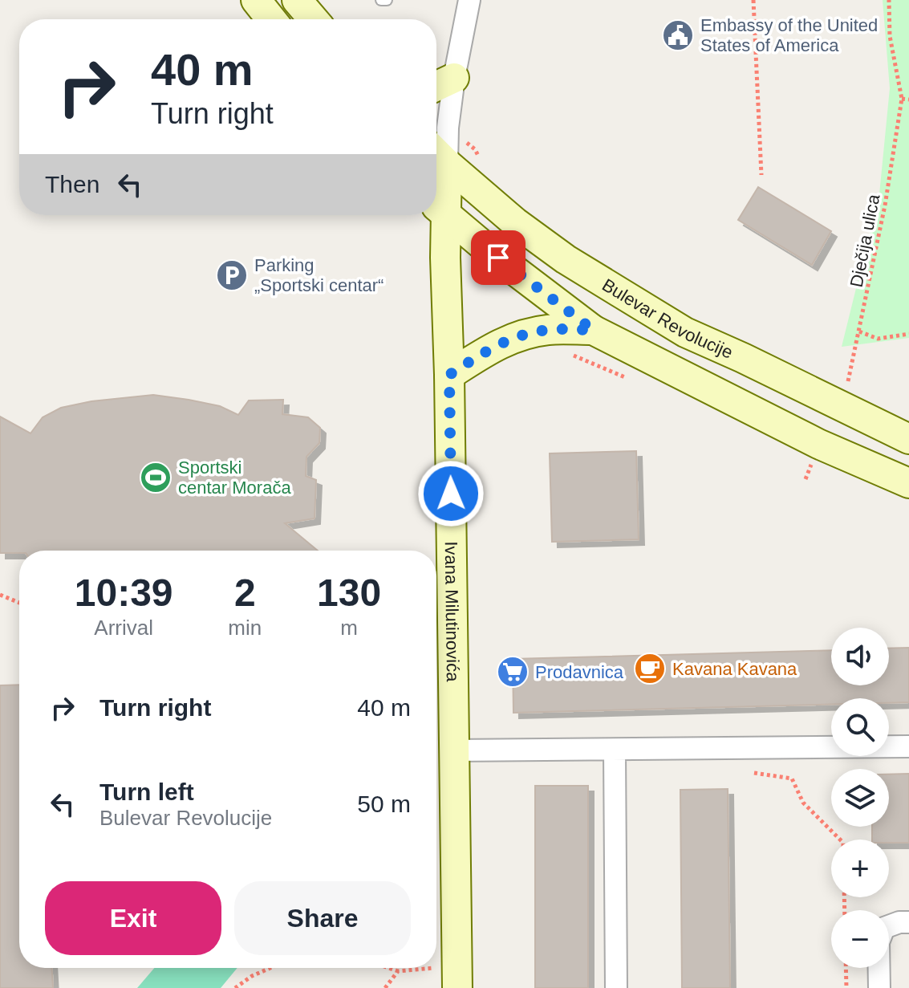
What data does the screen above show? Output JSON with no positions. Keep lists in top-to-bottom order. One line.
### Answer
{"streets":{"main road":["Bulevar Revolucije","Ivana Milutinovića"],"path":["Dječija ulica"]},"crossings":[["Bulevar Revolucije","Ivana Milutinovića"]],"places":{"public building":["Embassy of the United States of America"],"parking":["Parking „Sportski centar“"],"sports":["Sportski centar Morača"],"cafe":["Kavana Kavana"],"supermarket":["Prodavnica"]},"page":{"turn":["40 m","Turn right"],"then":"Then","eta":["10:39","Arrival","2","min","130","m"],"map_buttons":["+","−"],"list":[{"name":"Turn right","value":"40 m"},{"name":"Turn left","note":"Bulevar Revolucije","value":"50 m"}],"buttons":["Exit","Share"]}}
